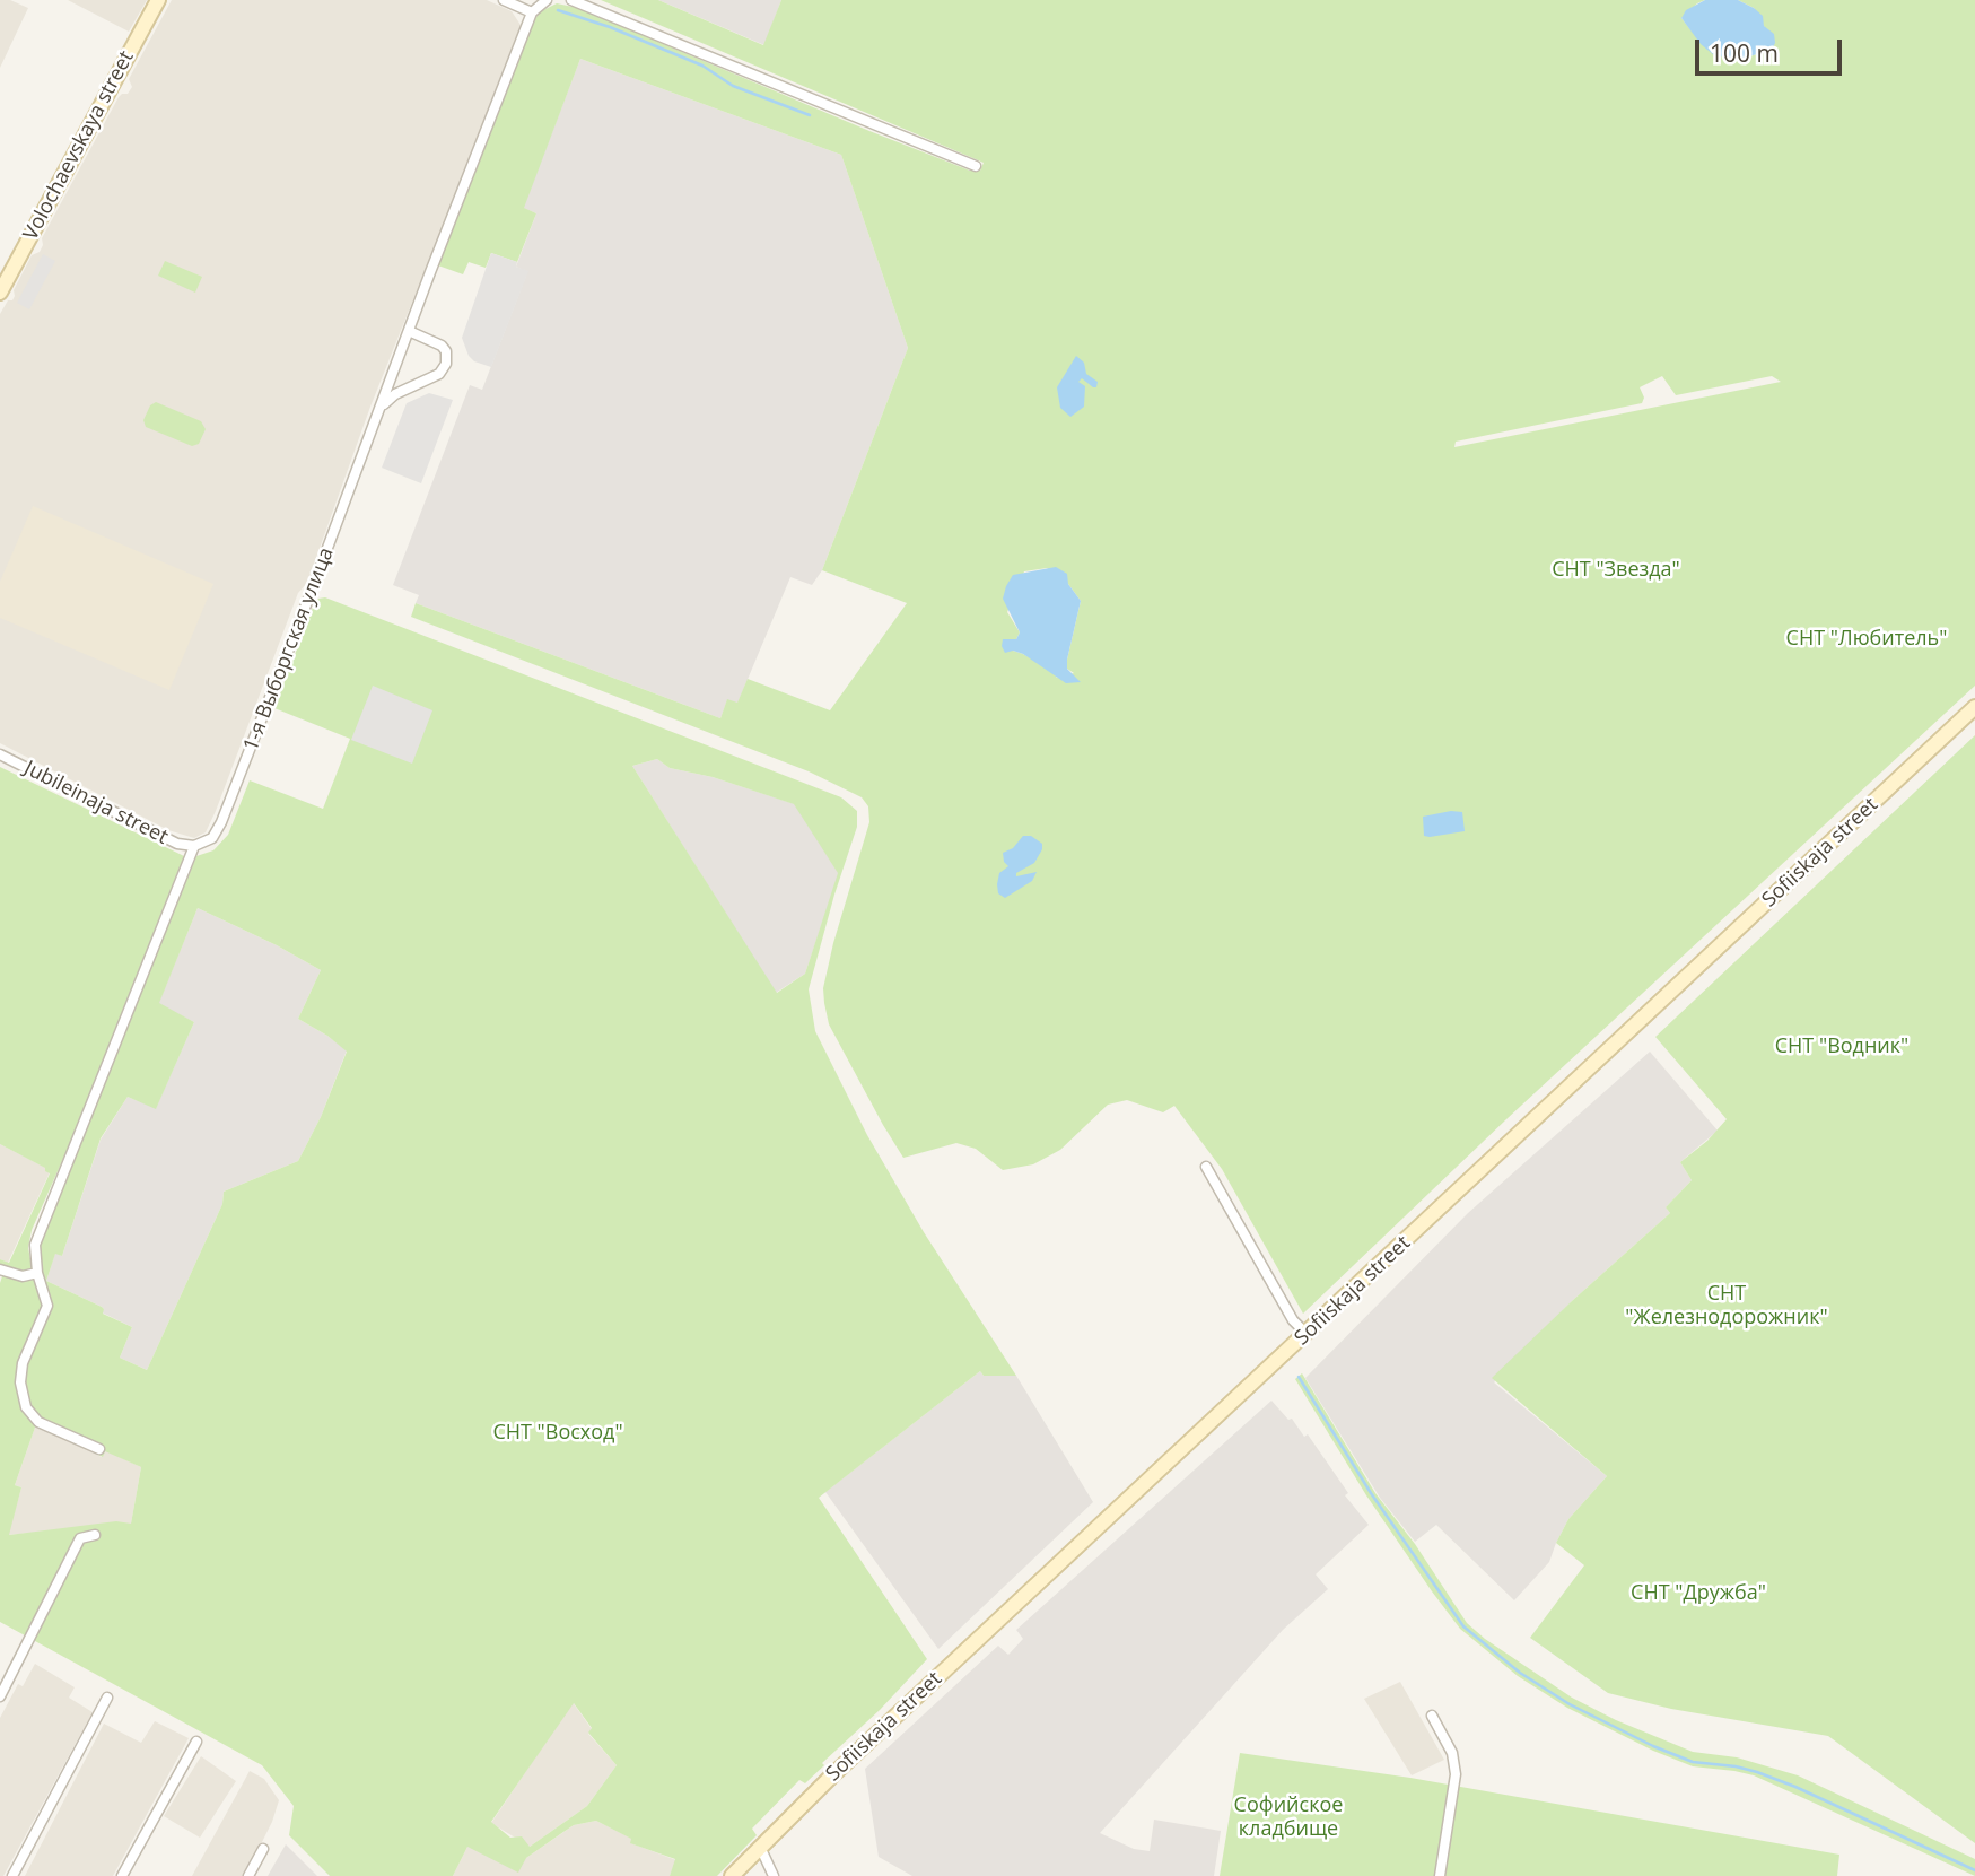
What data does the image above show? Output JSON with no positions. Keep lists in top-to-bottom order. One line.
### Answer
{"streets":{"main road":["Volochaevskaya street","Sofiiskaja street"],"street":["1-я Выборгская улица","Jubileinaja street"]},"crossings":[["1-я Выборгская улица","Jubileinaja street"]],"parks":["СНТ \"Звезда\"","СНТ \"Любитель\"","СНТ \"Водник\"","СНТ \"Железнодорожник\"","СНТ \"Восход\"","СНТ \"Дружба\"","Софийское кладбище"],"scale_bar":"100 m"}
